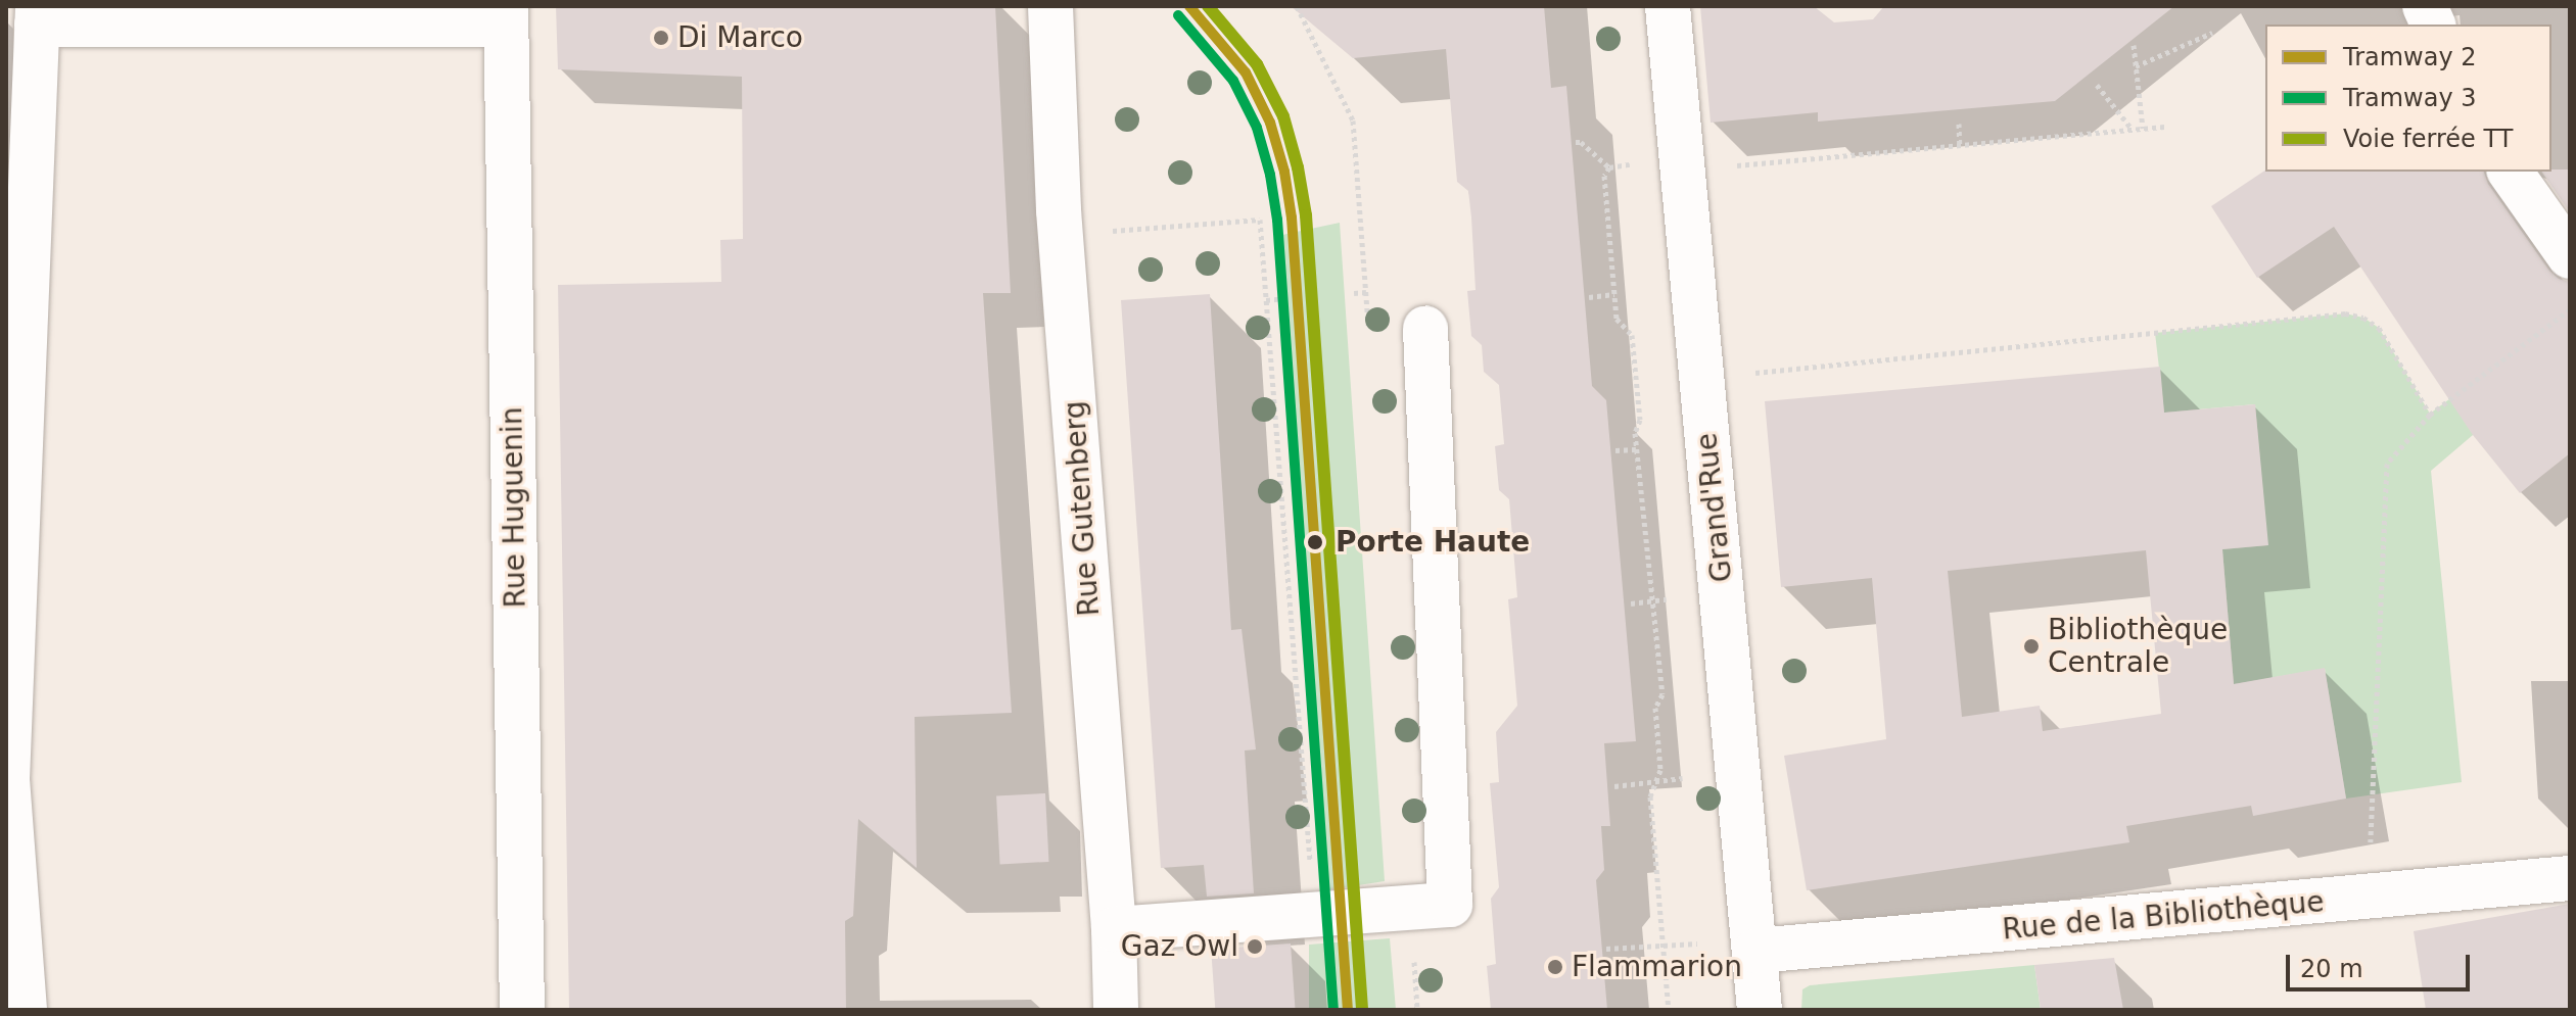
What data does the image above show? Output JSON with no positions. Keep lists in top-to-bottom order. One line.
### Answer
{"streets":{"street":["Rue Huguenin","Grand'Rue","Rue Gutenberg","Rue de la Bibliothèque"]},"crossings":[["Grand'Rue","Rue de la Bibliothèque"]],"places":["Di Marco","Porte Haute","Bibliothèque Centrale","Gaz Owl","Flammarion"],"lines":["tram line 2","rail line TT","tram line 3"],"legend":["Tramway 2","Tramway 3","Voie ferrée TT"],"scale_bar":"20 m"}
